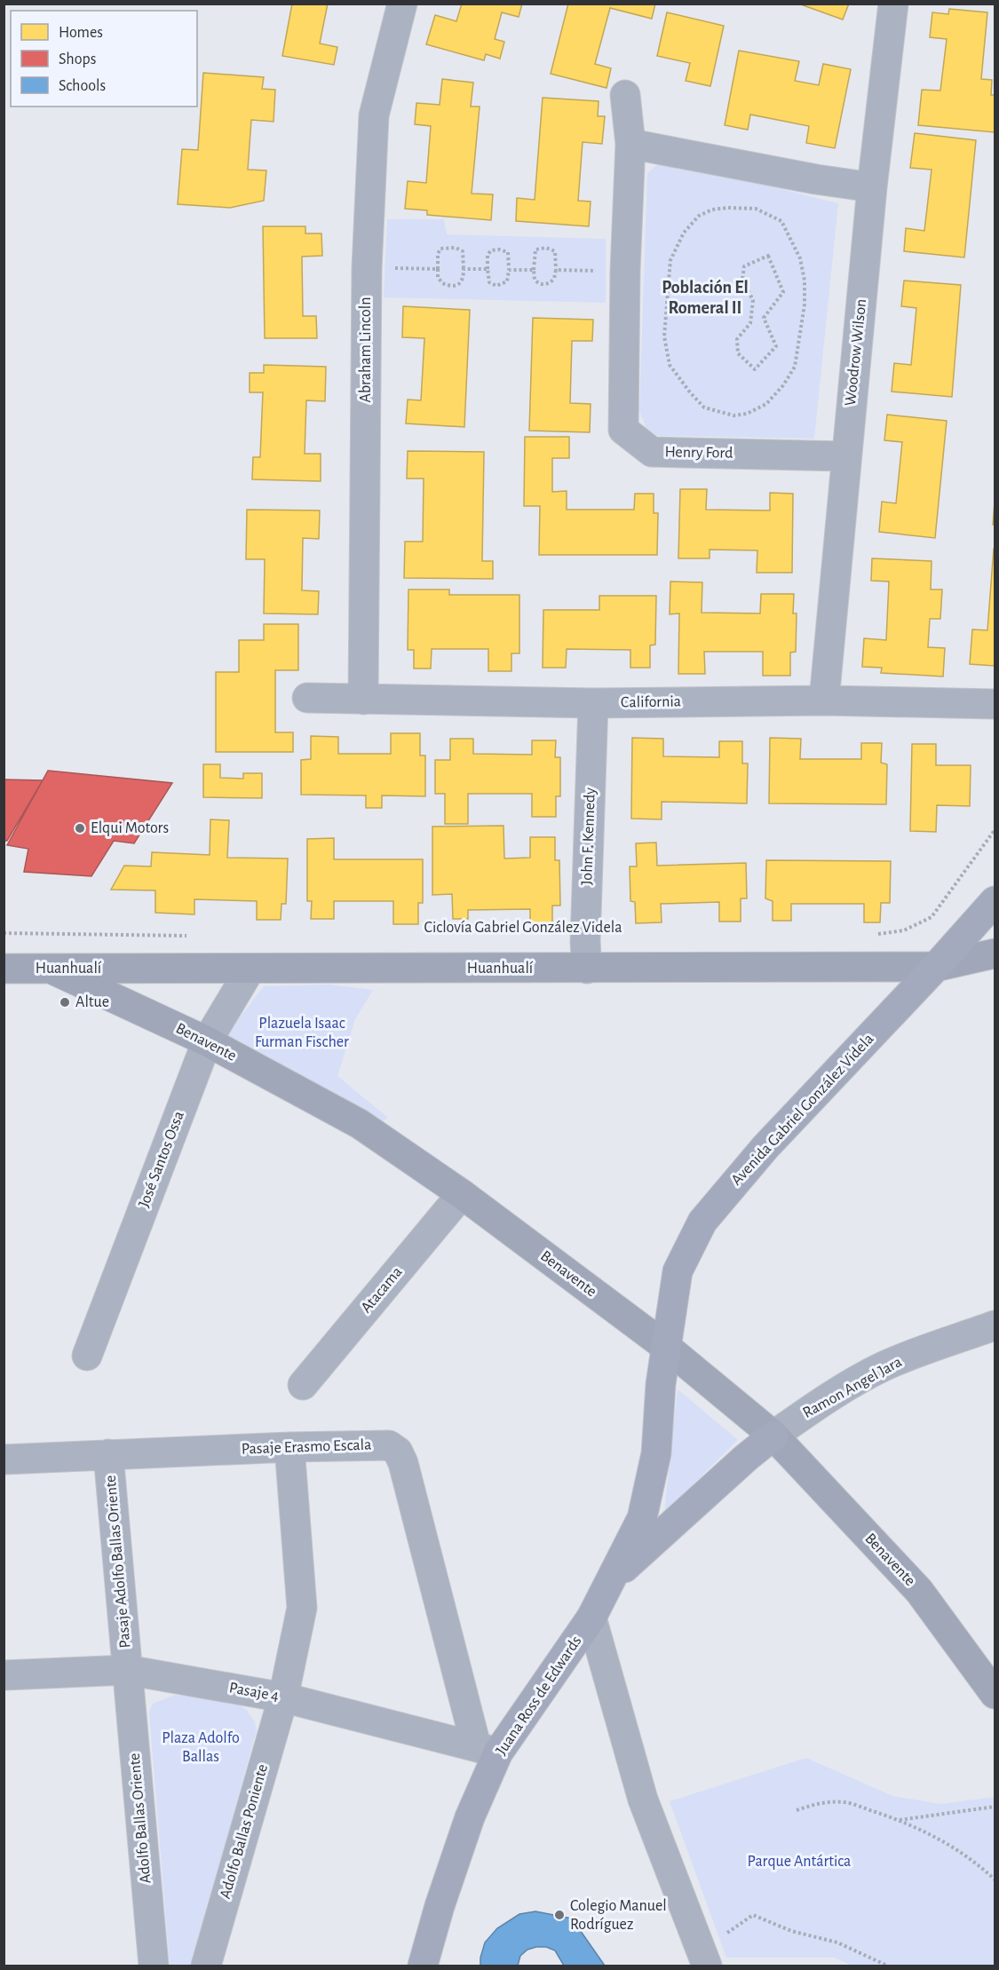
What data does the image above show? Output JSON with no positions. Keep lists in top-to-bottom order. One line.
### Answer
{"streets":{"main road":["Huanhualí","Benavente","Avenida Gabriel González Videla","Juana Ross de Edwards"],"street":["Abraham Lincoln","Woodrow Wilson","Henry Ford","California","John F. Kennedy","José Santos Ossa","Atacama","Ramon Angel Jara","Pasaje Erasmo Escala","Pasaje Adolfo Ballas Oriente","Pasaje 4","Adolfo Ballas Oriente","Adolfo Ballas Poniente"]},"crossings":[["Abraham Lincoln","California"],["Woodrow Wilson","Henry Ford"],["Woodrow Wilson","California"],["California","John F. Kennedy"],["John F. Kennedy","Huanhualí"],["Huanhualí","Benavente"],["Huanhualí","Avenida Gabriel González Videla"],["Huanhualí","José Santos Ossa"],["Benavente","Avenida Gabriel González Videla"],["Benavente","José Santos Ossa"],["Benavente","Atacama"],["Benavente","Ramon Angel Jara"],["Avenida Gabriel González Videla","Juana Ross de Edwards"],["Pasaje Erasmo Escala","Pasaje Adolfo Ballas Oriente"],["Pasaje Erasmo Escala","Pasaje 4"],["Pasaje Erasmo Escala","Juana Ross de Edwards"],["Pasaje Erasmo Escala","Adolfo Ballas Poniente"],["Pasaje Adolfo Ballas Oriente","Pasaje 4"],["Pasaje Adolfo Ballas Oriente","Adolfo Ballas Oriente"],["Pasaje 4","Juana Ross de Edwards"],["Pasaje 4","Adolfo Ballas Oriente"],["Pasaje 4","Adolfo Ballas Poniente"]],"districts":["Población El Romeral II"],"parks":["Plazuela Isaac Furman Fischer","Plaza Adolfo Ballas","Parque Antártica"],"places":["Elqui Motors","Altue","Colegio Manuel Rodríguez"],"legend":["Homes","Shops","Schools"]}
